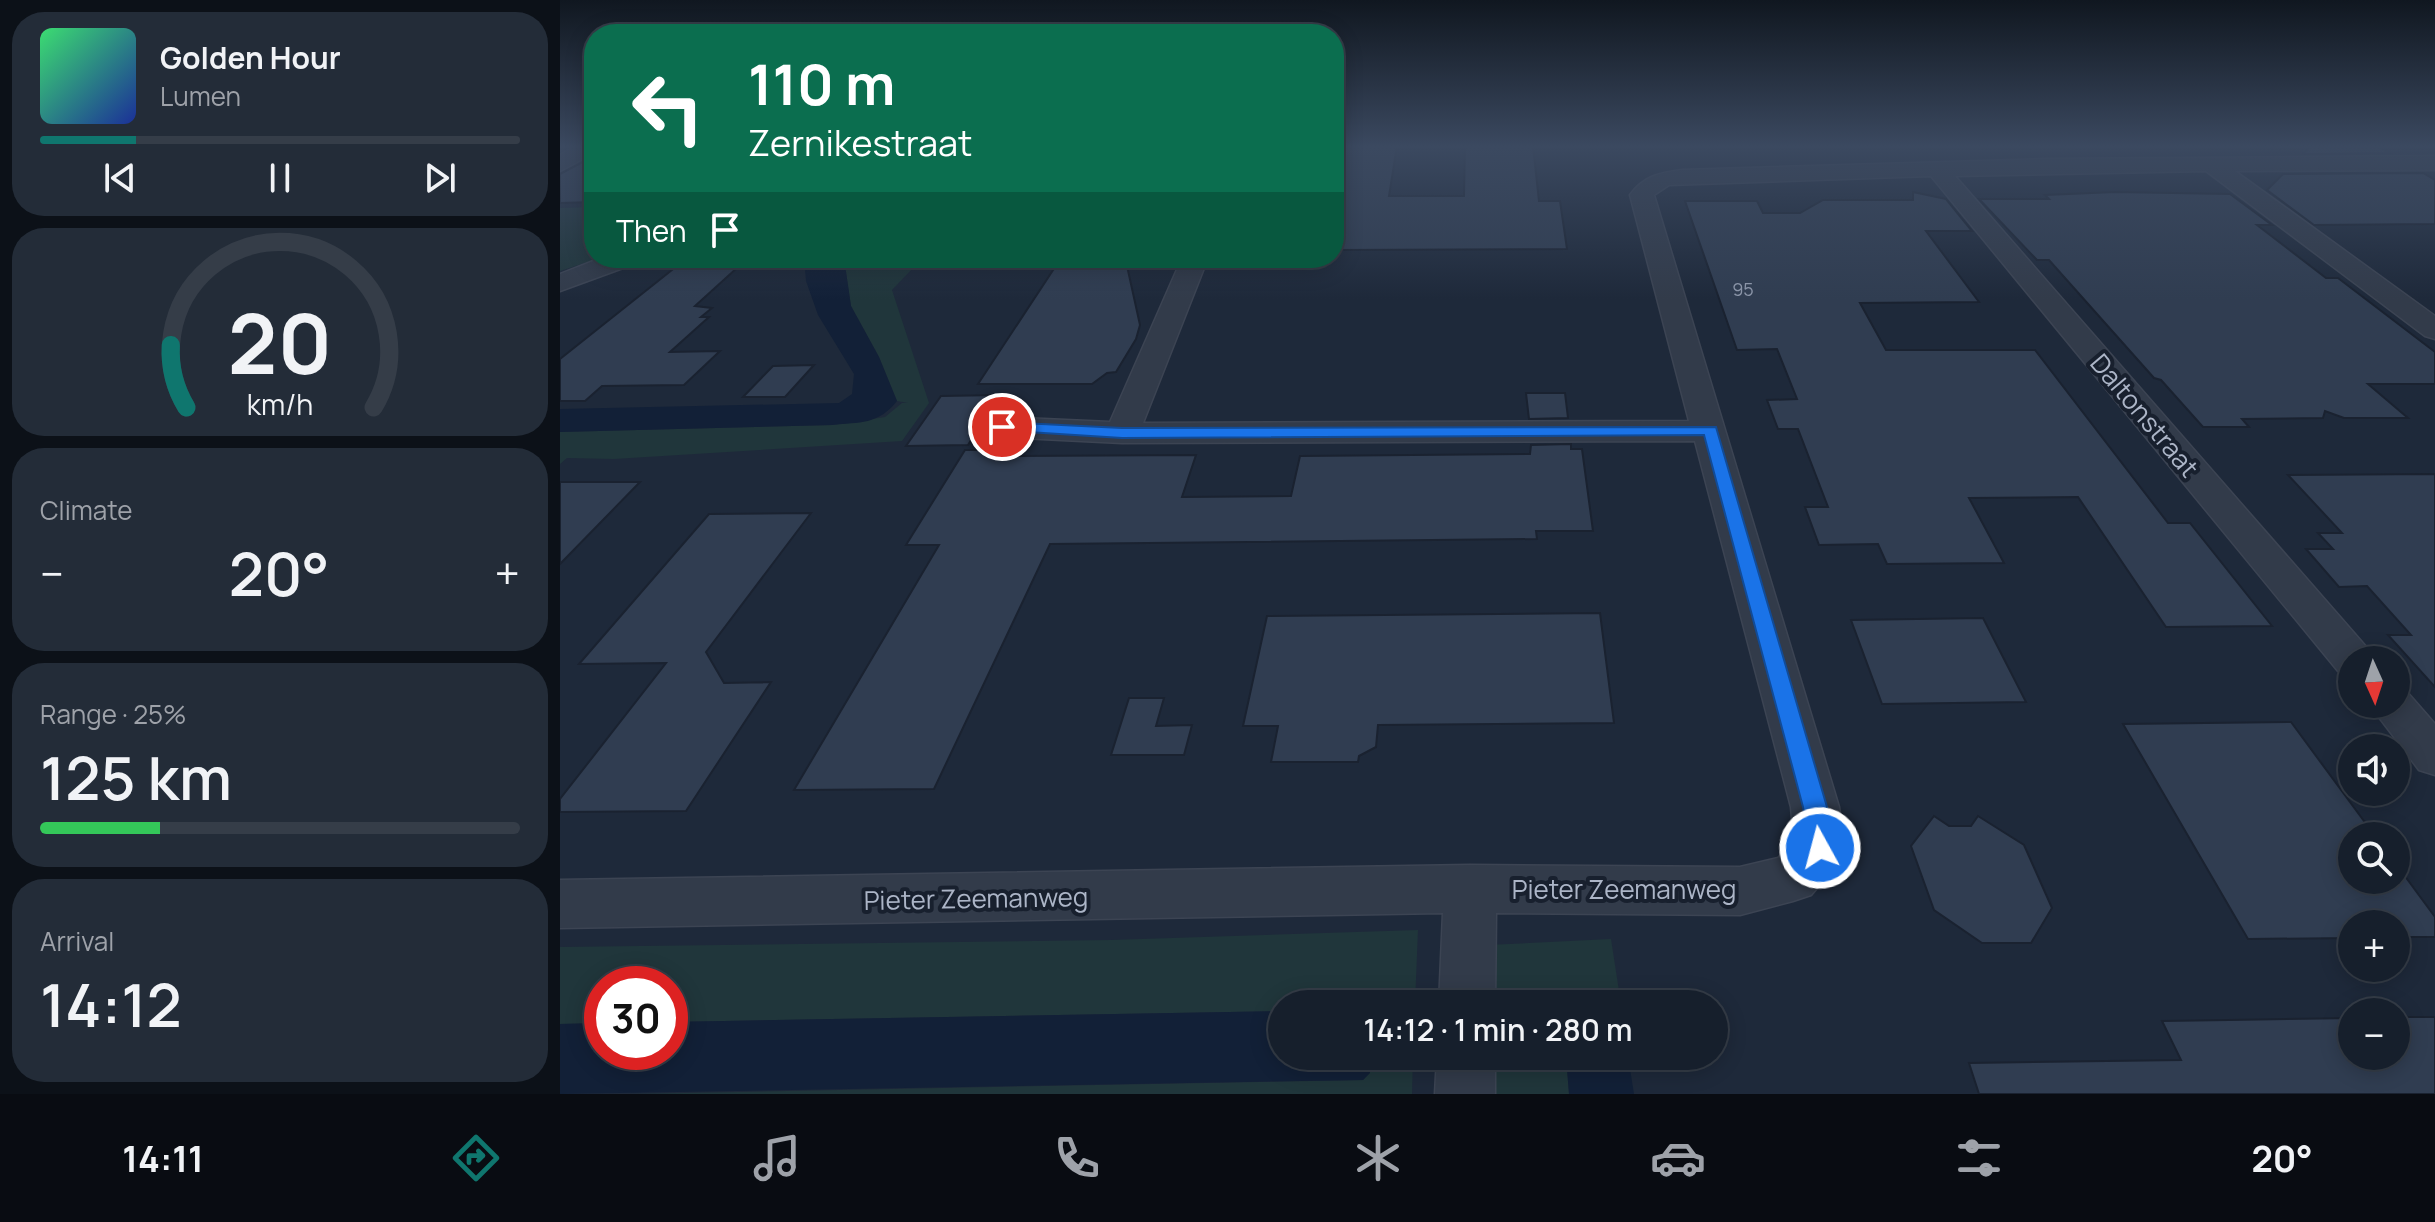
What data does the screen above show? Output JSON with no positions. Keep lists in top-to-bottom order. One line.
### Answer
{"streets":{"street":["Daltonstraat","Pieter Zeemanweg"]},"house_numbers":["95"],"north":"bottom","page":{"turn":["110 m","Zernikestraat"],"song":["Golden Hour","Lumen"],"then":"Then","tile":["Climate",["Range · 25%","125 km"],["Arrival","14:12"]],"heat":["−","20°","+"],"map_buttons":["+","−"],"limit":"30","trip":"14:12 · 1 min · 280 m","tabs":["14:11","20°"],"gauge":["20","km/h"]}}
